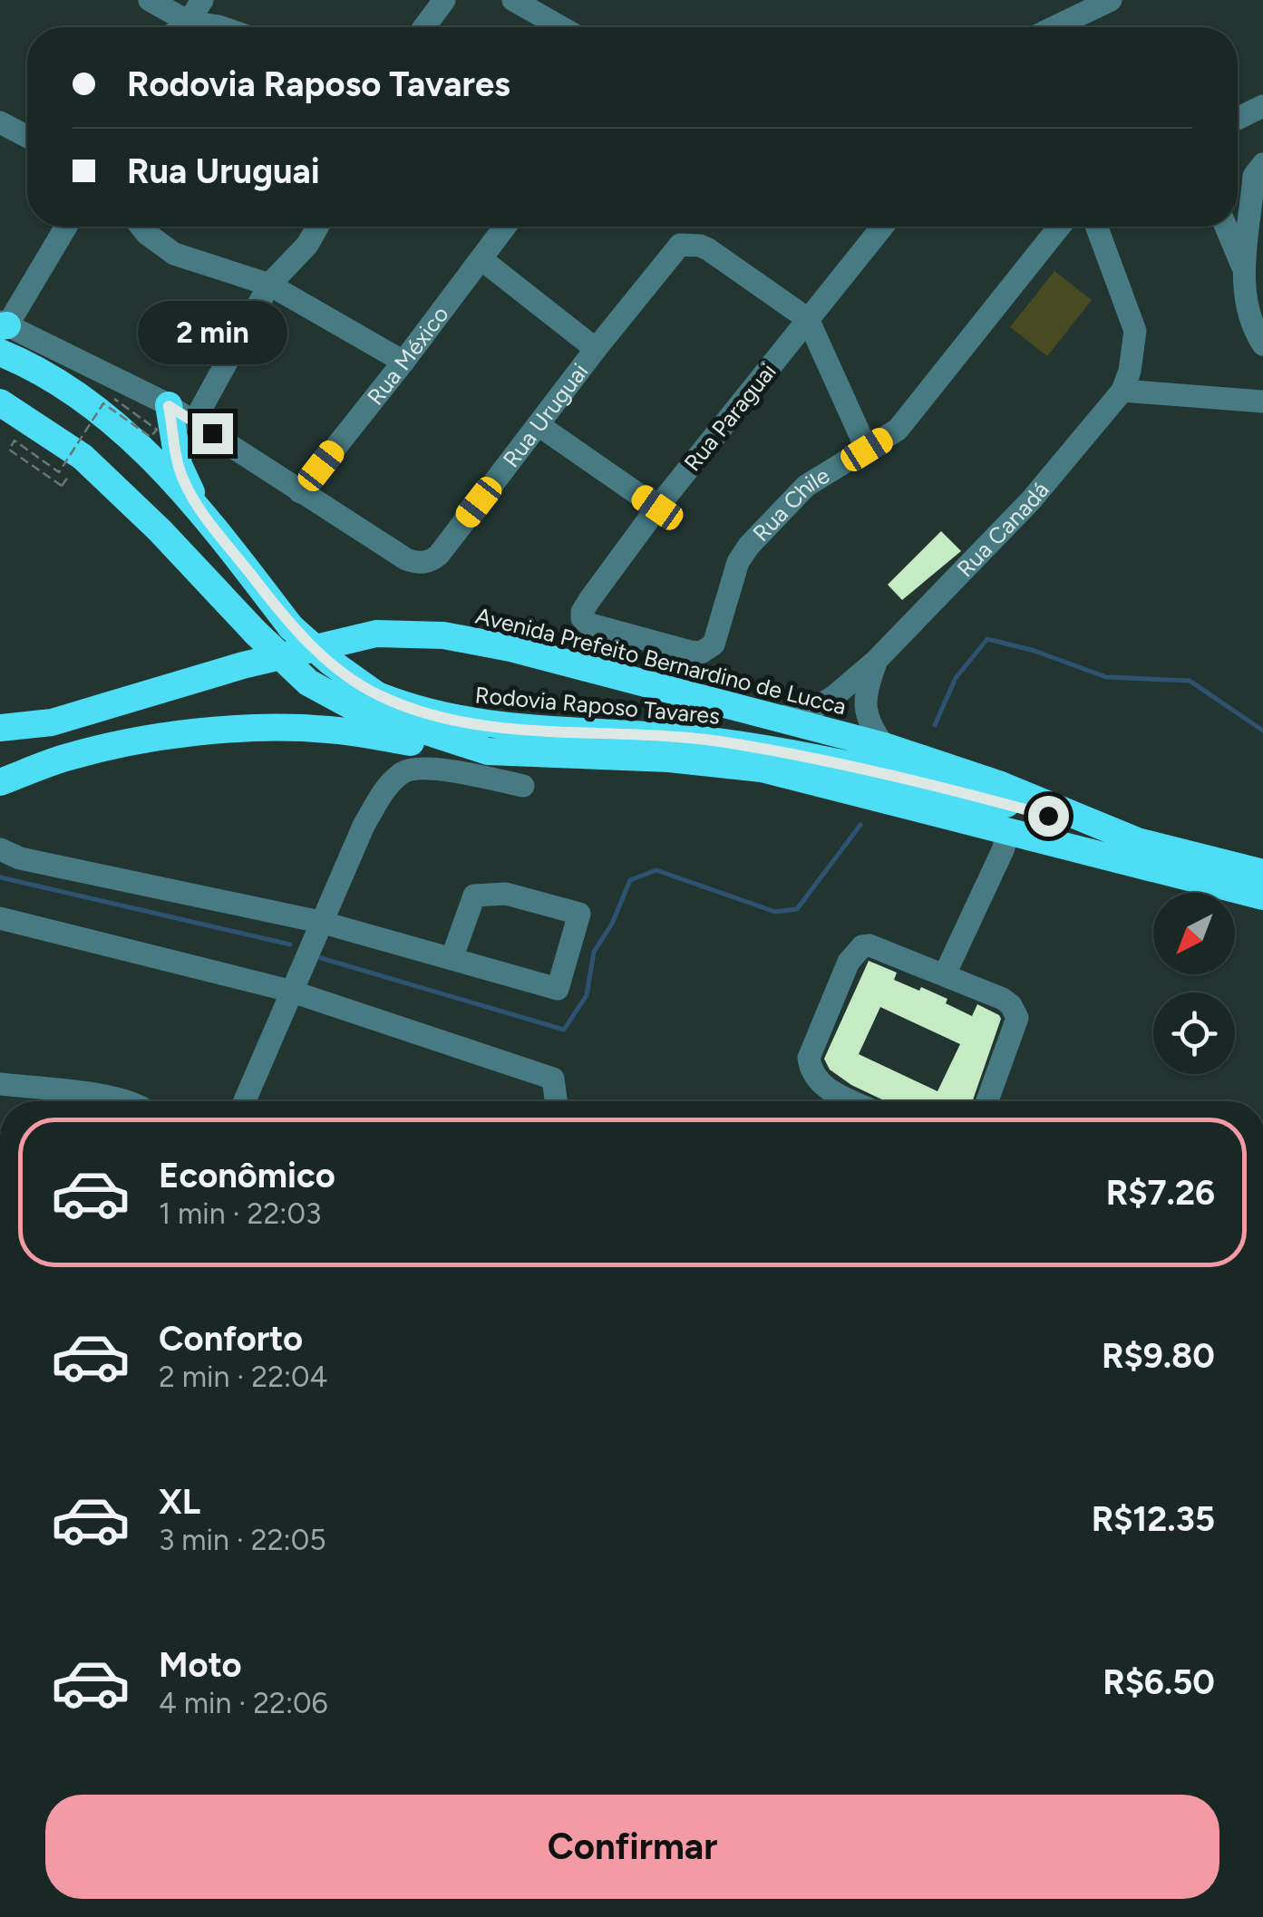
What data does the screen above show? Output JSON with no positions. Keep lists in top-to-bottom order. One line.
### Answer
{"streets":{"highway":["Avenida Prefeito Bernardino de Lucca","Rodovia Raposo Tavares"],"street":["Rua México","Rua Uruguai","Rua Paraguai","Rua Chile","Rua Canadá"]},"crossings":[["Rua México","Rua Uruguai"],["Rua Uruguai","Rua Paraguai"],["Rua Paraguai","Rua Chile"],["Rua Canadá","Avenida Prefeito Bernardino de Lucca"],["Avenida Prefeito Bernardino de Lucca","Rodovia Raposo Tavares"]],"north":"bottom left","page":{"banner":["Rodovia Raposo Tavares","Rua Uruguai"],"bubble":"2 min","list":[{"name":"Econômico","note":"1 min · 22:03","value":"R$7.26"},{"name":"Conforto","note":"2 min · 22:04","value":"R$9.80"},{"name":"XL","note":"3 min · 22:05","value":"R$12.35"},{"name":"Moto","note":"4 min · 22:06","value":"R$6.50"}],"buttons":"Confirmar"}}
